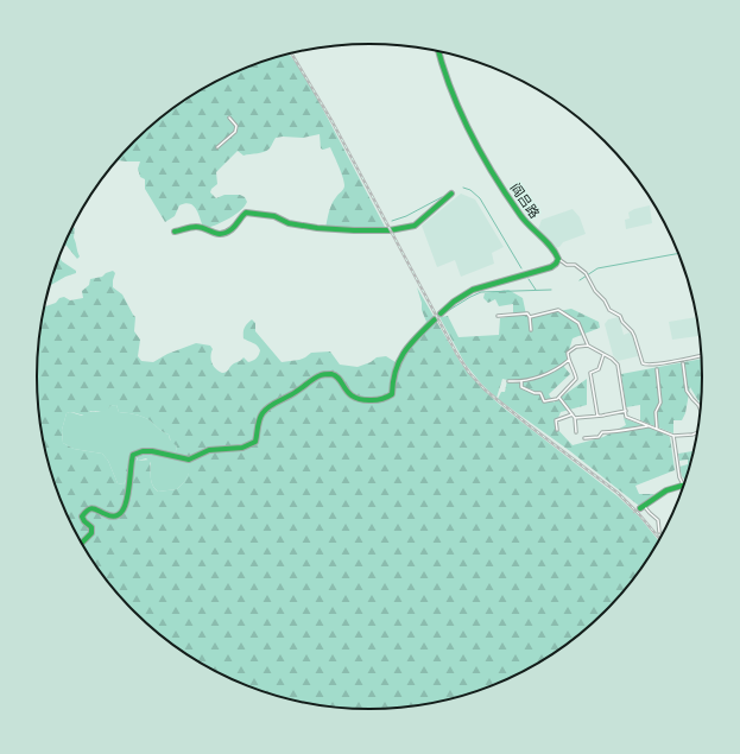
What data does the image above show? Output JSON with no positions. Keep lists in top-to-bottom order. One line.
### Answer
{"streets":{"street":["阎吕路"]}}
